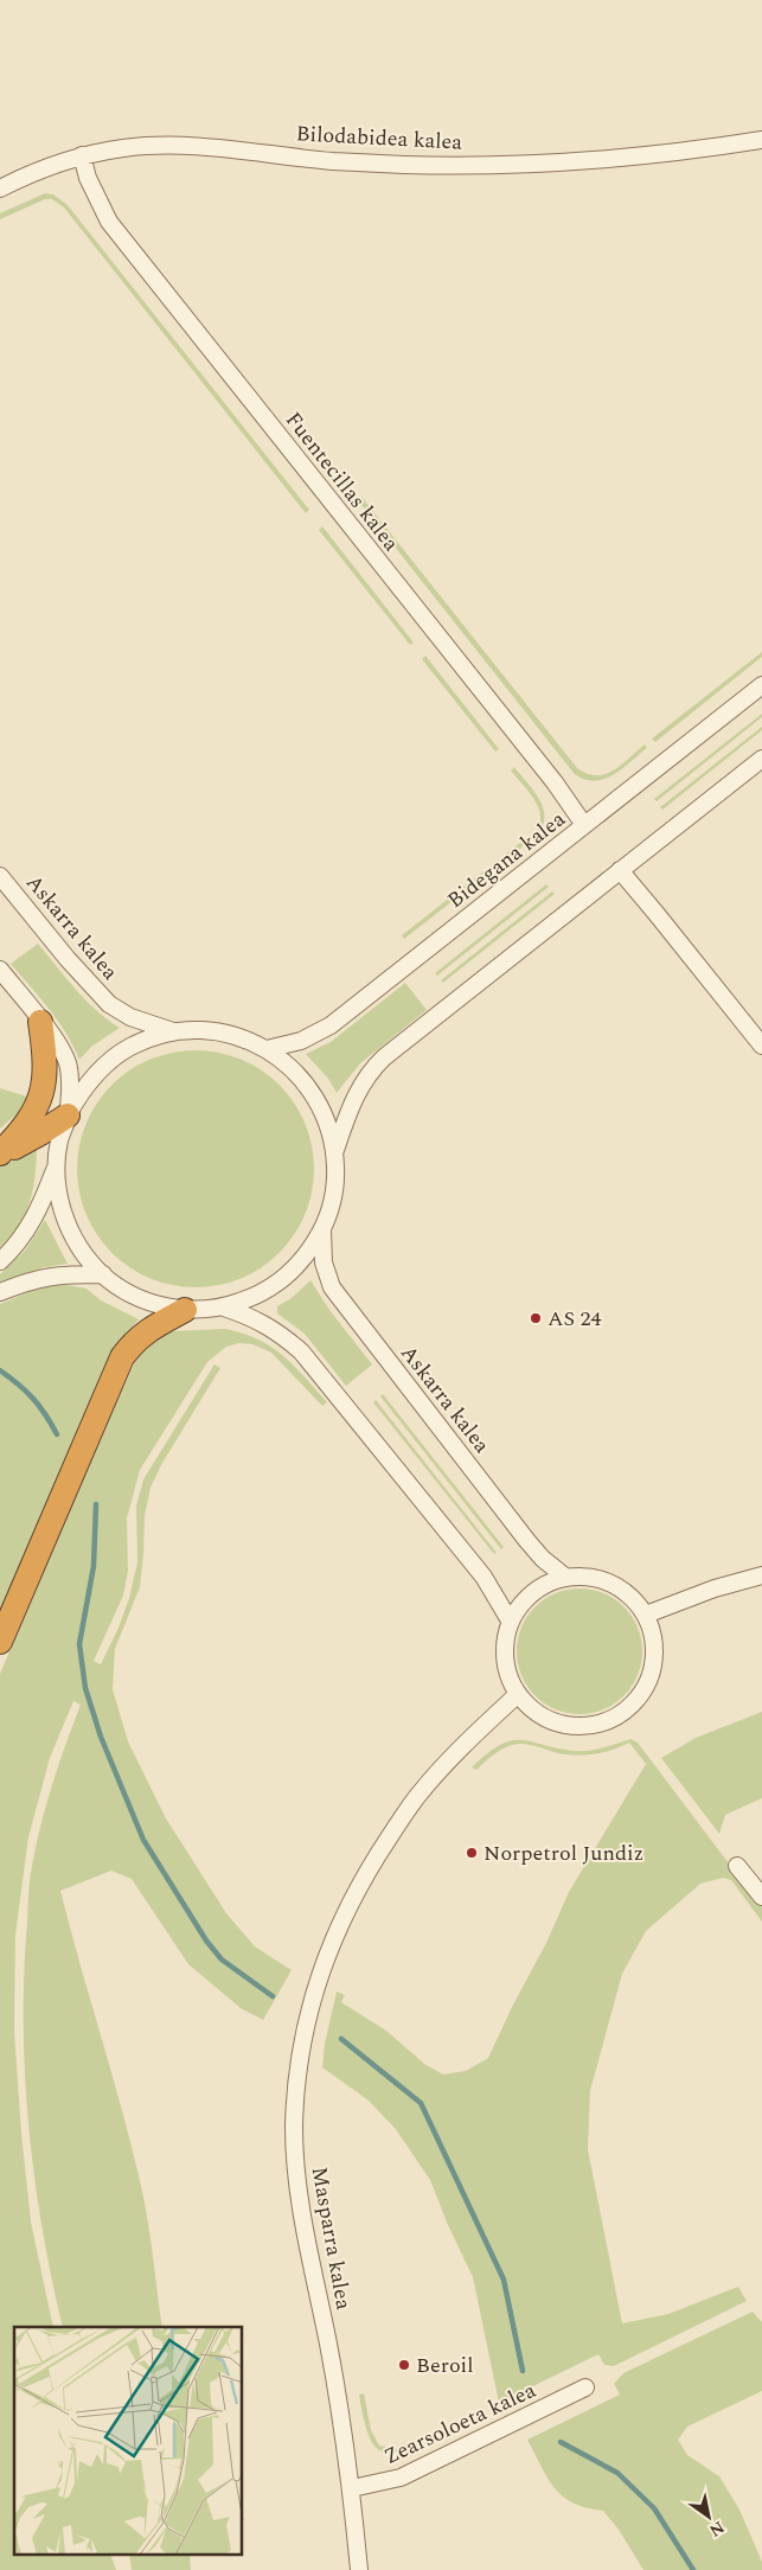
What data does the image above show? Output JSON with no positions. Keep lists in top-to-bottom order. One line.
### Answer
{"streets":{"street":["Bilodabidea kalea","Fuentecillas kalea","Bidegana kalea","Askarra kalea","Masparra kalea","Zearsoloeta kalea"]},"crossings":[["Bilodabidea kalea","Fuentecillas kalea"],["Fuentecillas kalea","Bidegana kalea"],["Askarra kalea","Masparra kalea"],["Masparra kalea","Zearsoloeta kalea"]],"places":["AS 24","Norpetrol Jundiz","Beroil"],"north":"bottom right"}
